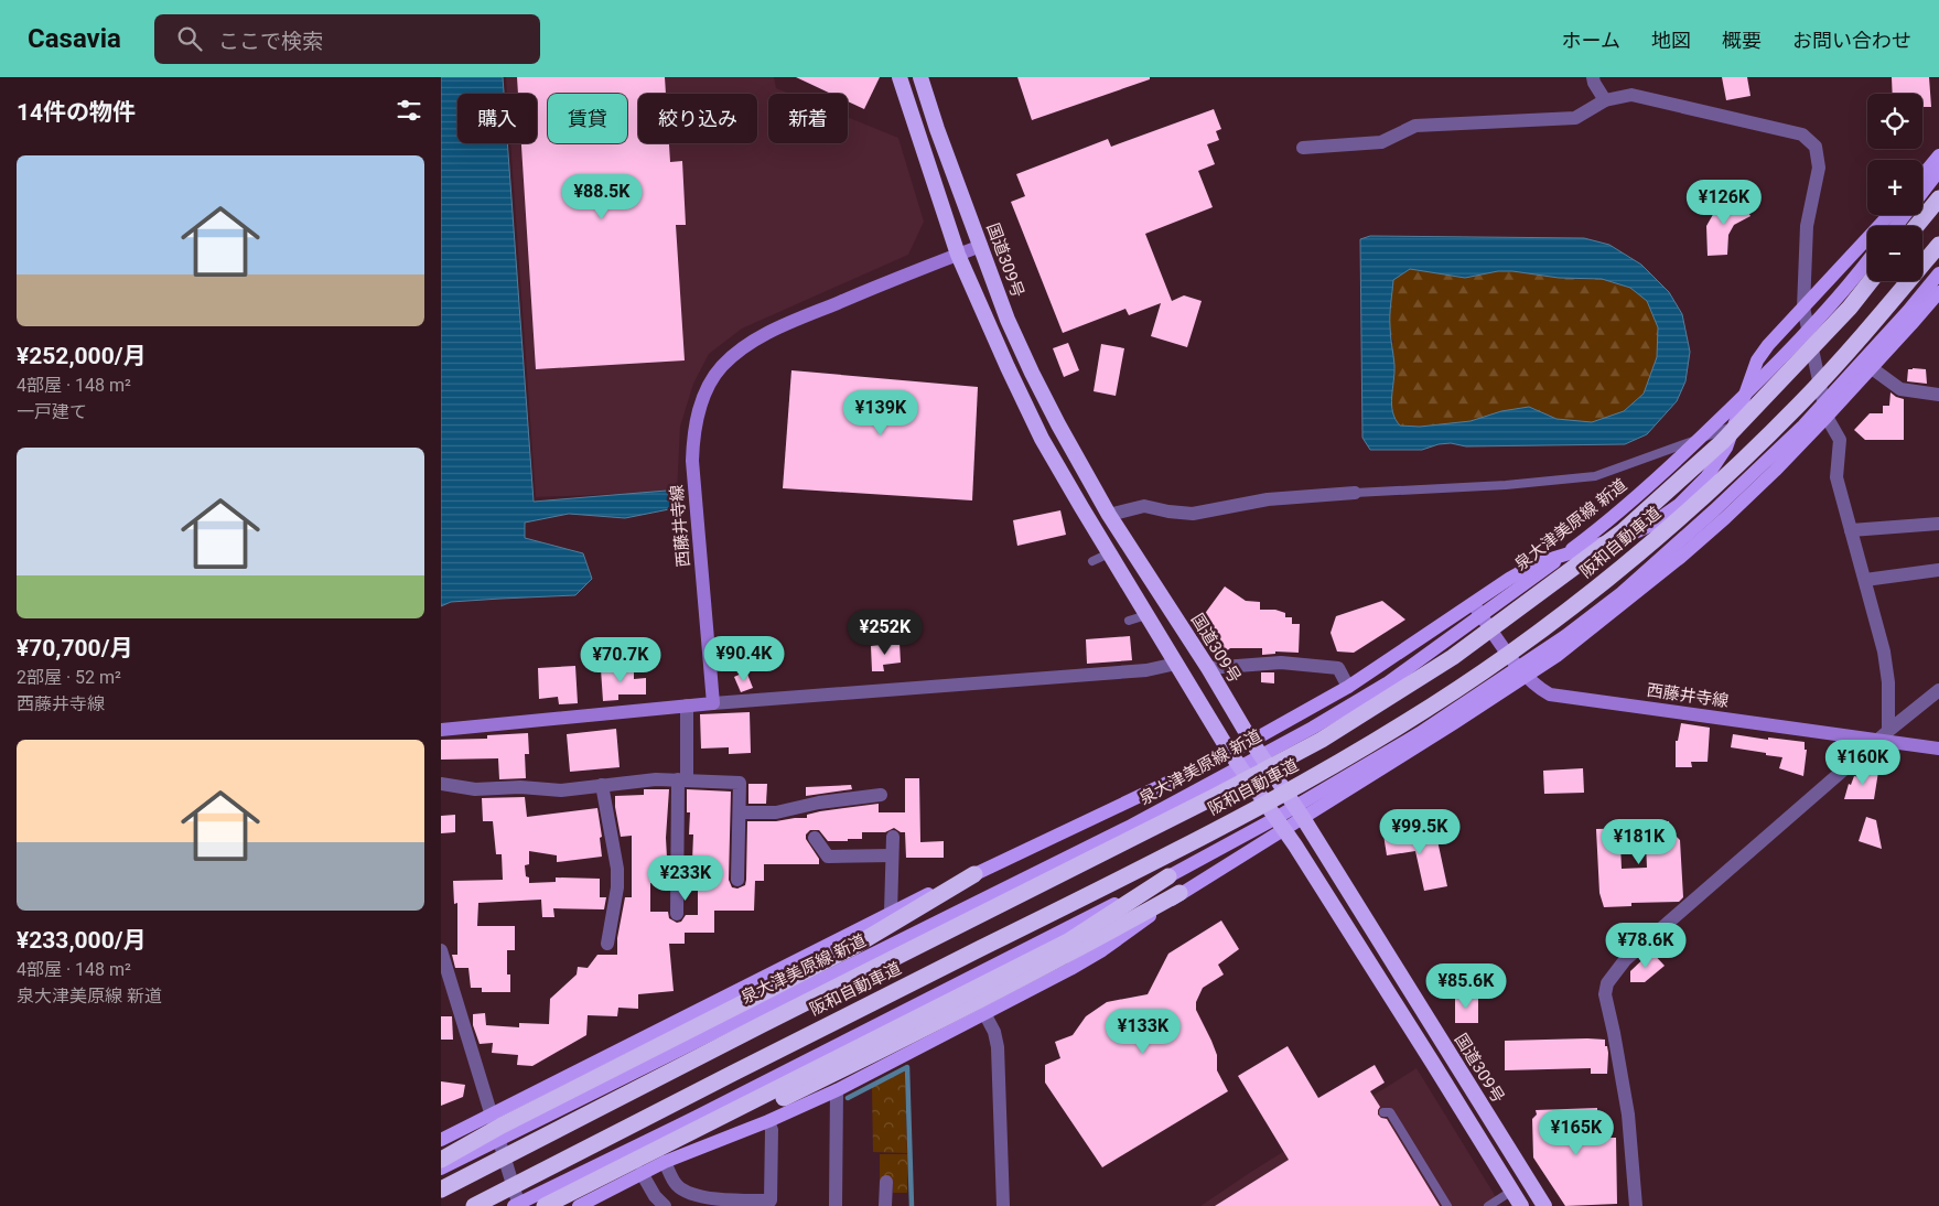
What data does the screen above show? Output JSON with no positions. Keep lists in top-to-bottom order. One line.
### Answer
{"streets":{"highway":["国道309号","阪和自動車道"],"main road":["泉大津美原線 新道","西藤井寺線"]},"crossings":[["国道309号","西藤井寺線"]],"page":{"header":"Casavia","search":"ここで検索","nav":["ホーム","地図","概要","お問い合わせ"],"heading":"14件の物件","map_buttons":["+","−"],"chip":["購入","賃貸","絞り込み","新着"],"list":[{"name":"¥252,000/月","note":"4部屋 · 148 m² · 一戸建て"},{"name":"¥70,700/月","note":"2部屋 · 52 m² · 西藤井寺線"},{"name":"¥233,000/月","note":"4部屋 · 148 m² · 泉大津美原線 新道"}],"price":["¥88.5K","¥126K","¥139K","¥252K","¥90.4K","¥70.7K","¥160K","¥99.5K","¥181K","¥233K","¥78.6K","¥85.6K","¥133K","¥165K"]}}
